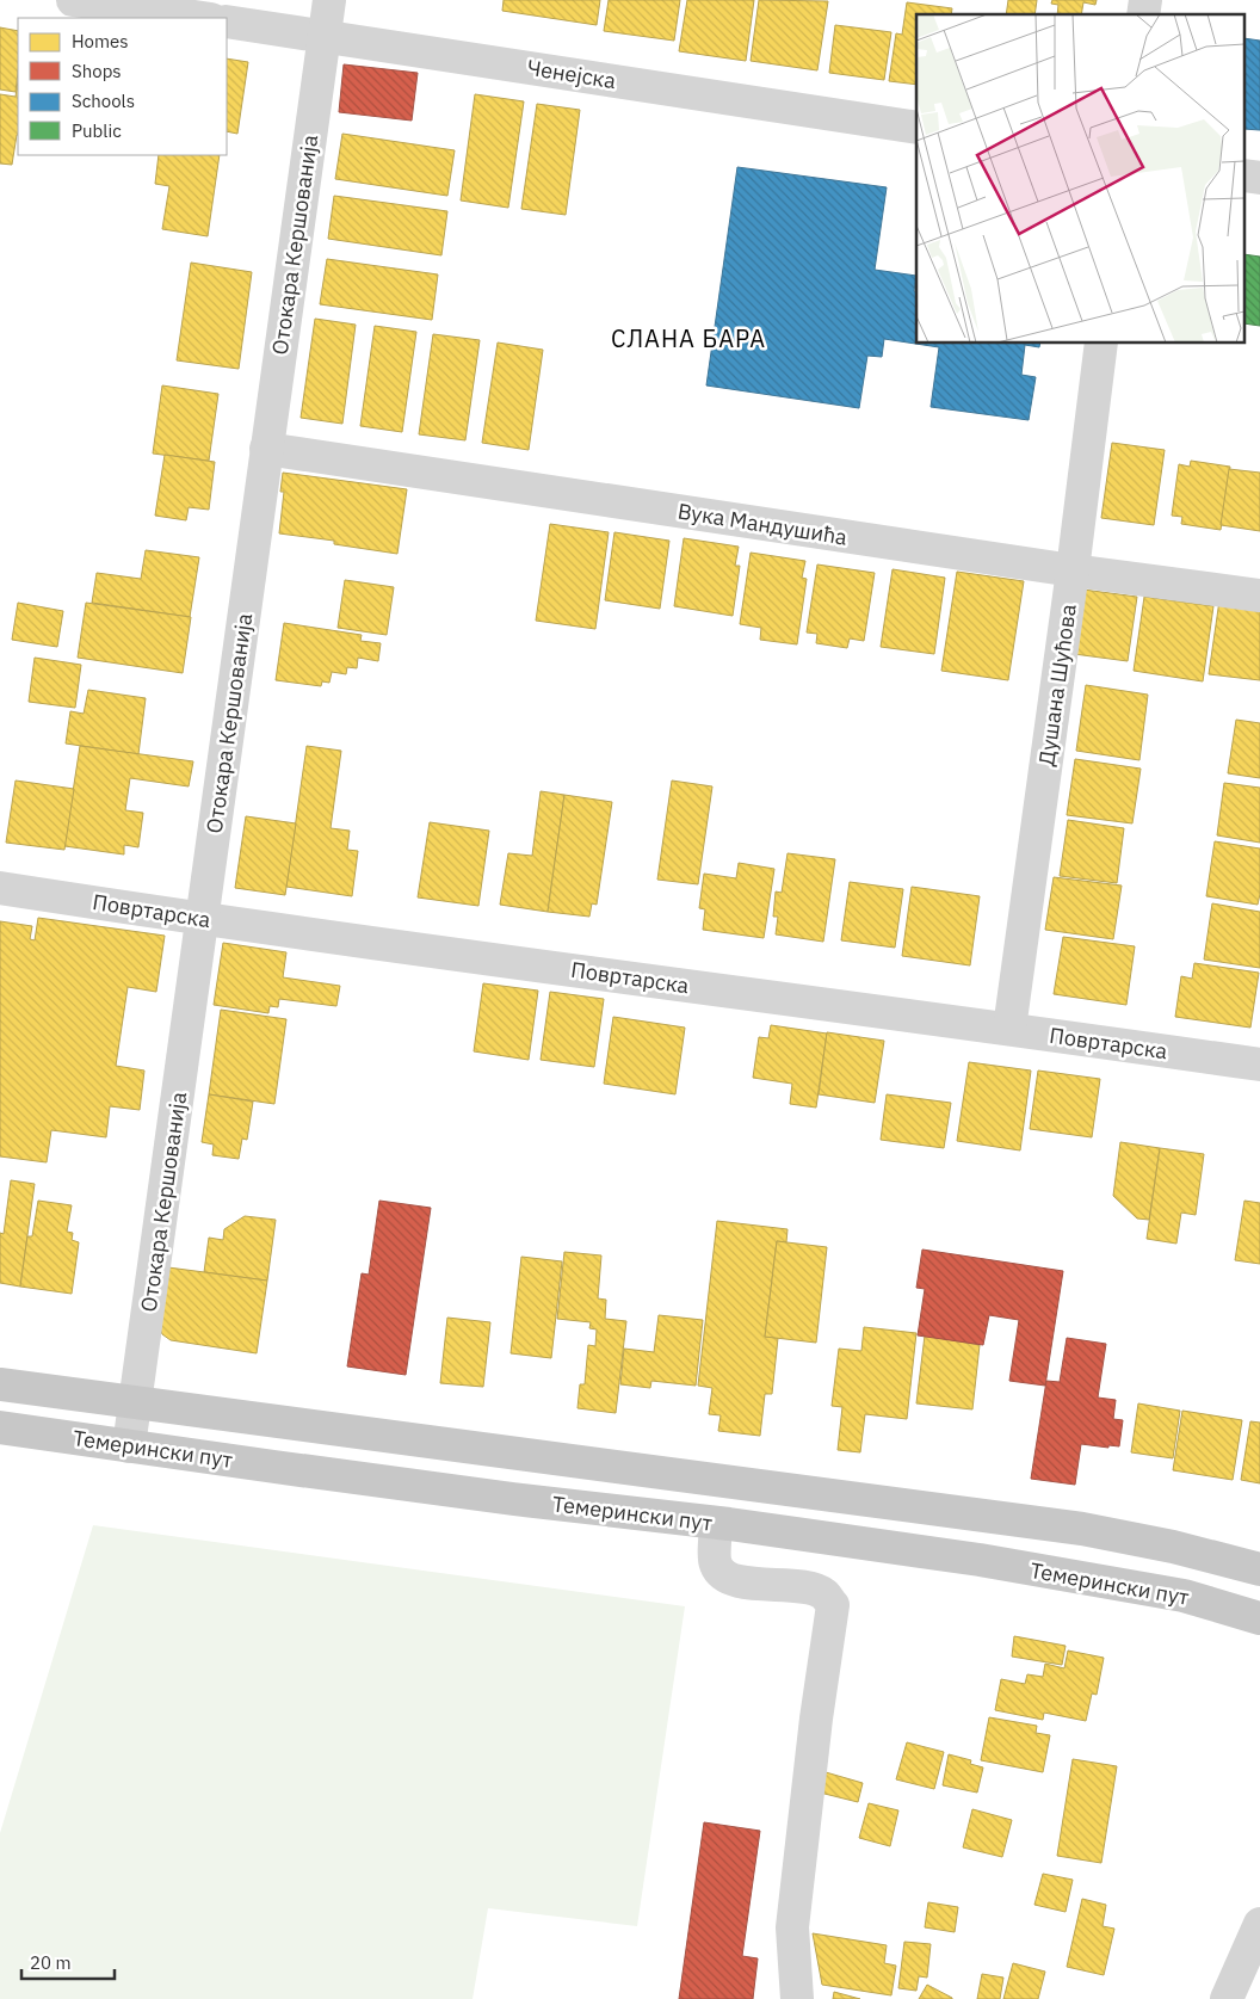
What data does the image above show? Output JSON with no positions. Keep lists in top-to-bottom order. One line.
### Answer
{"streets":{"main road":["Темерински пут"],"street":["Ченејска","Отокара Кершованија","Вука Мандушића","Душана Шућова","Повртарска"]},"crossings":[["Ченејска","Отокара Кершованија"],["Отокара Кершованија","Вука Мандушића"],["Отокара Кершованија","Повртарска"],["Отокара Кершованија","Темерински пут"],["Вука Мандушића","Душана Шућова"],["Душана Шућова","Повртарска"]],"districts":["СЛАНА БАРА"],"legend":["Homes","Shops","Schools","Public"],"scale_bar":"20 m"}
